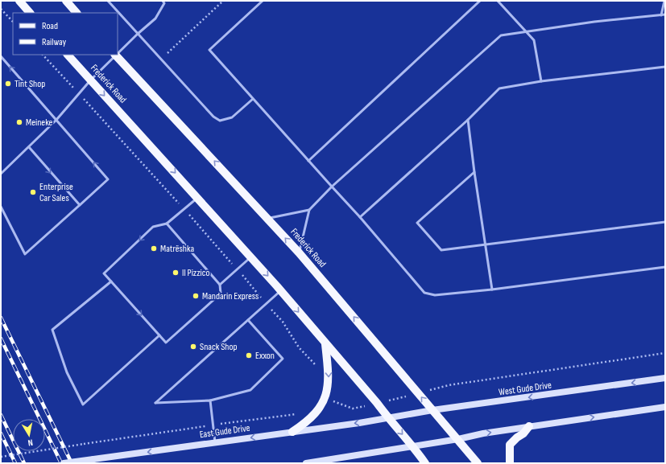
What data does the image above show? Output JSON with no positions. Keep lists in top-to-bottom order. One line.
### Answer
{"streets":{"main road":["Frederick Road","West Gude Drive","East Gude Drive"]},"crossings":[["Frederick Road","West Gude Drive"],["Frederick Road","East Gude Drive"],["West Gude Drive","East Gude Drive"]],"one_way":["East Gude Drive"],"places":["Tint Shop","Meineke","Enterprise Car Sales","Matrëshka","Il Pizzico","Mandarin Express","Snack Shop","Exxon"],"legend":["Road","Railway"],"north":"bottom"}
